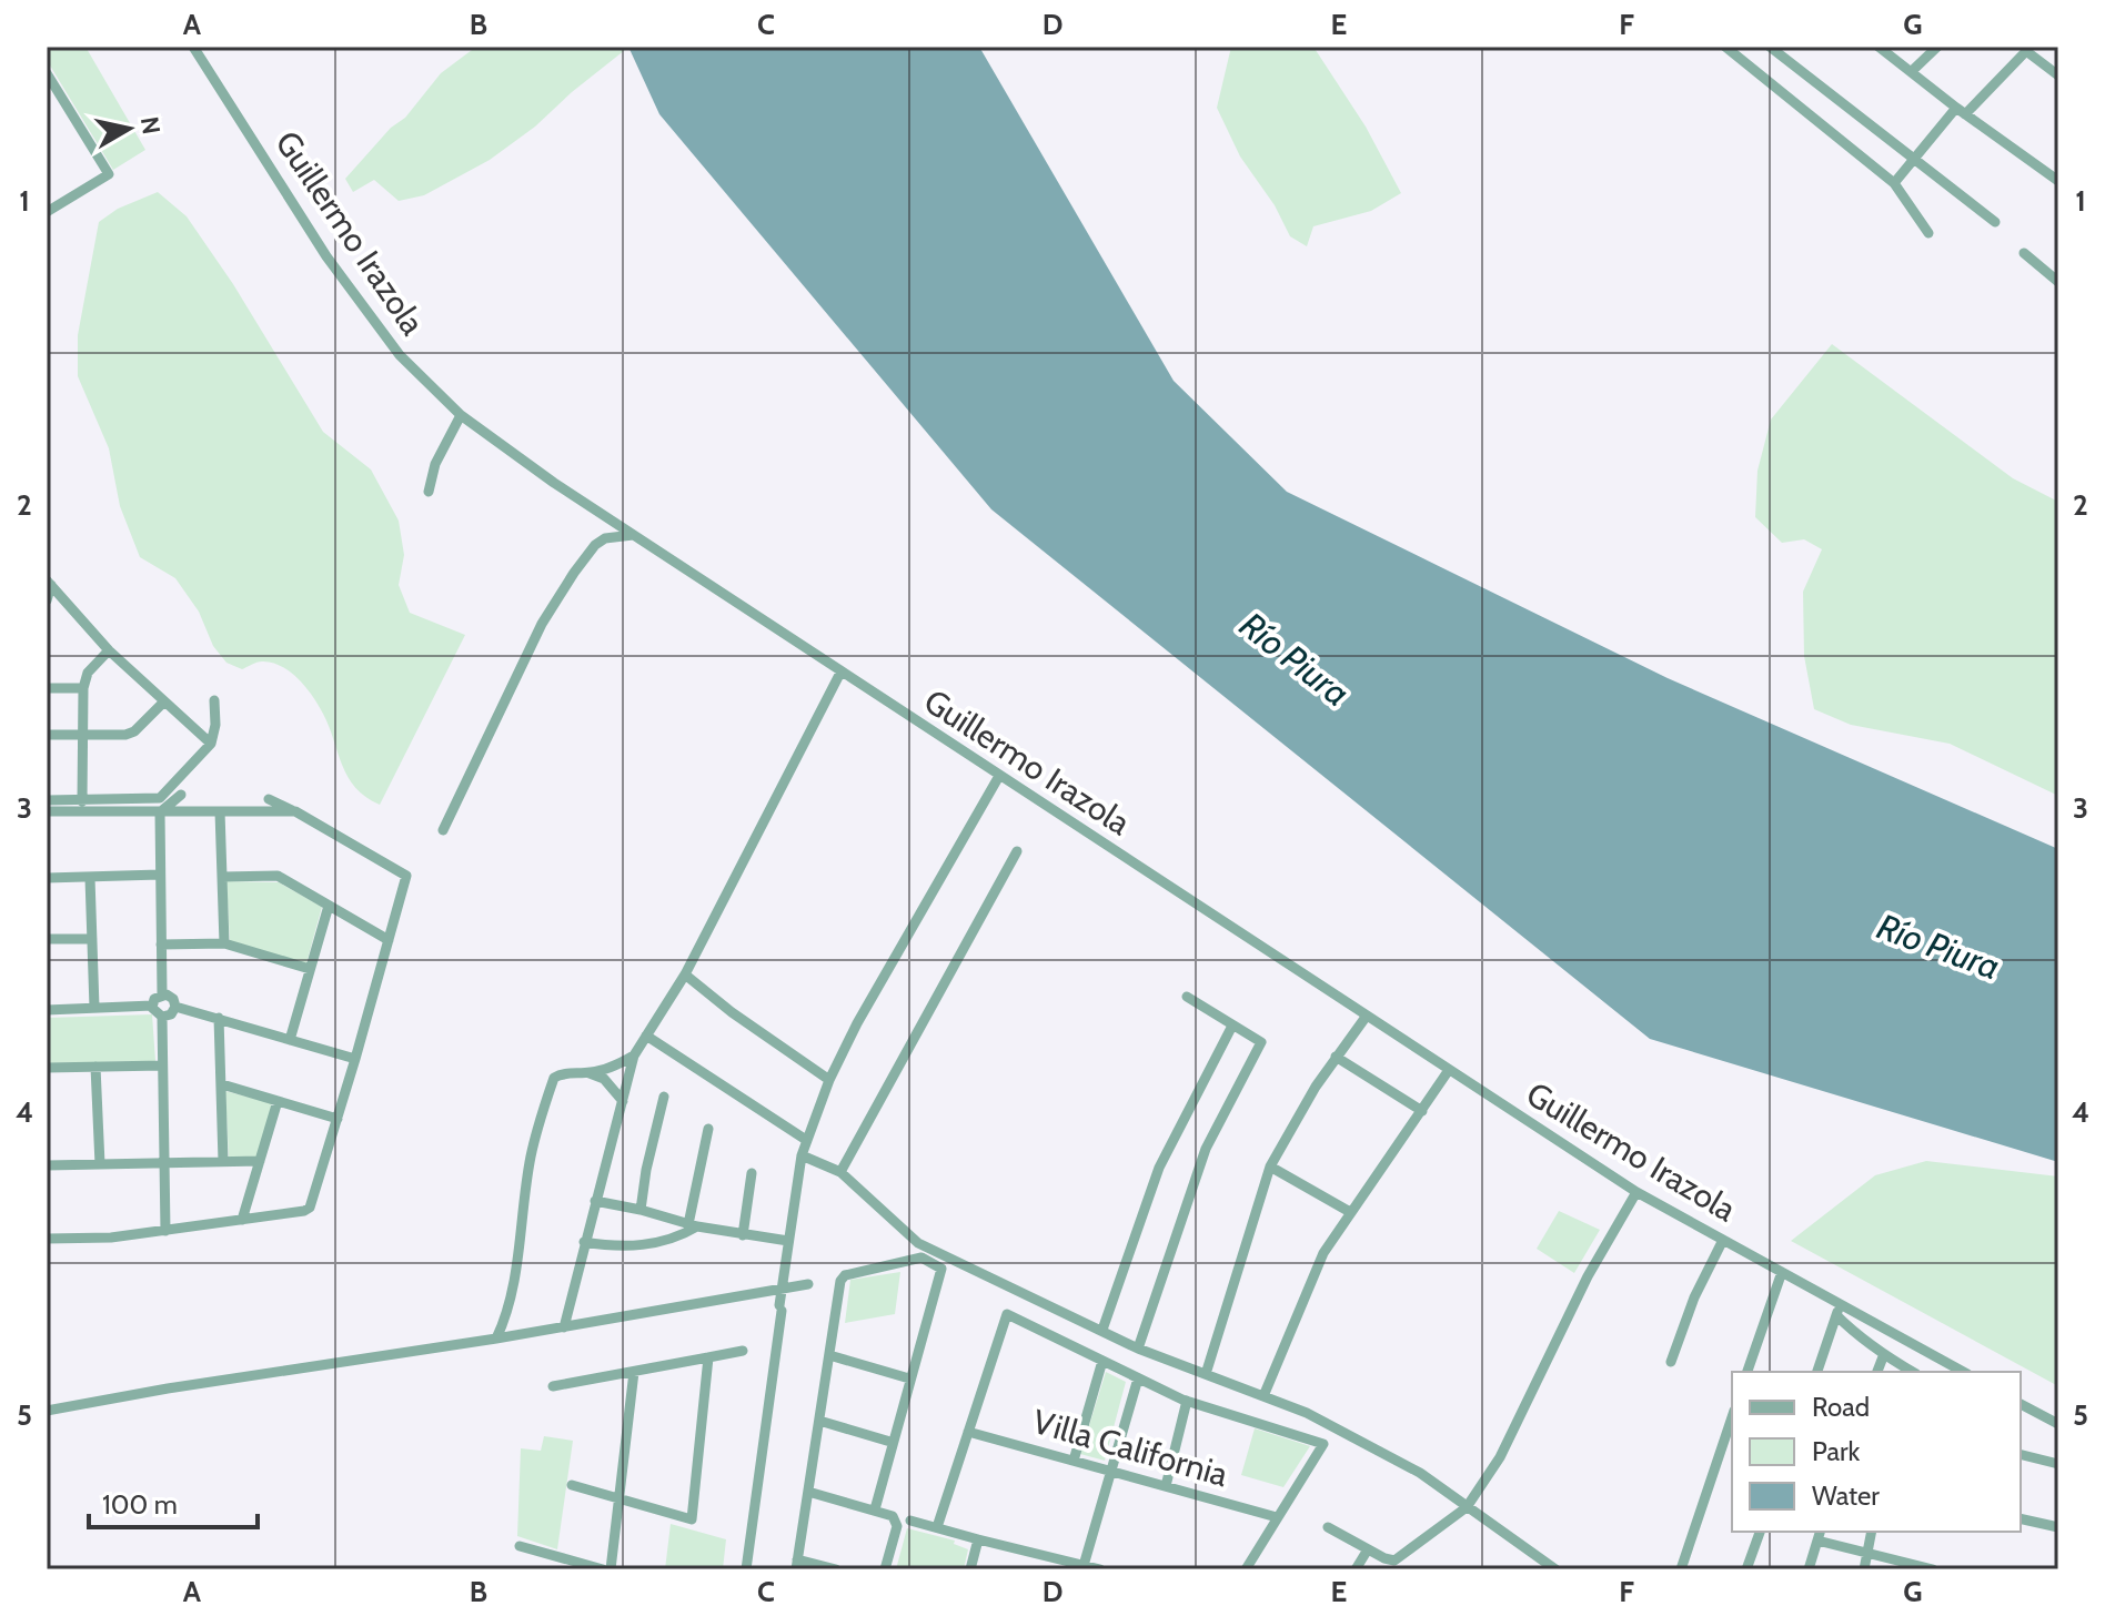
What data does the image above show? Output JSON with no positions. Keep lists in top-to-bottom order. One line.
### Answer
{"streets":{"street":["Guillermo Irazola","Villa California"]},"water":["Río Piura"],"legend":["Road","Park","Water"],"scale_bar":"100 m","north":"right","grid":{"columns":["A","B","C","D","E","F","G"],"rows":["1","2","3","4","5"]}}
